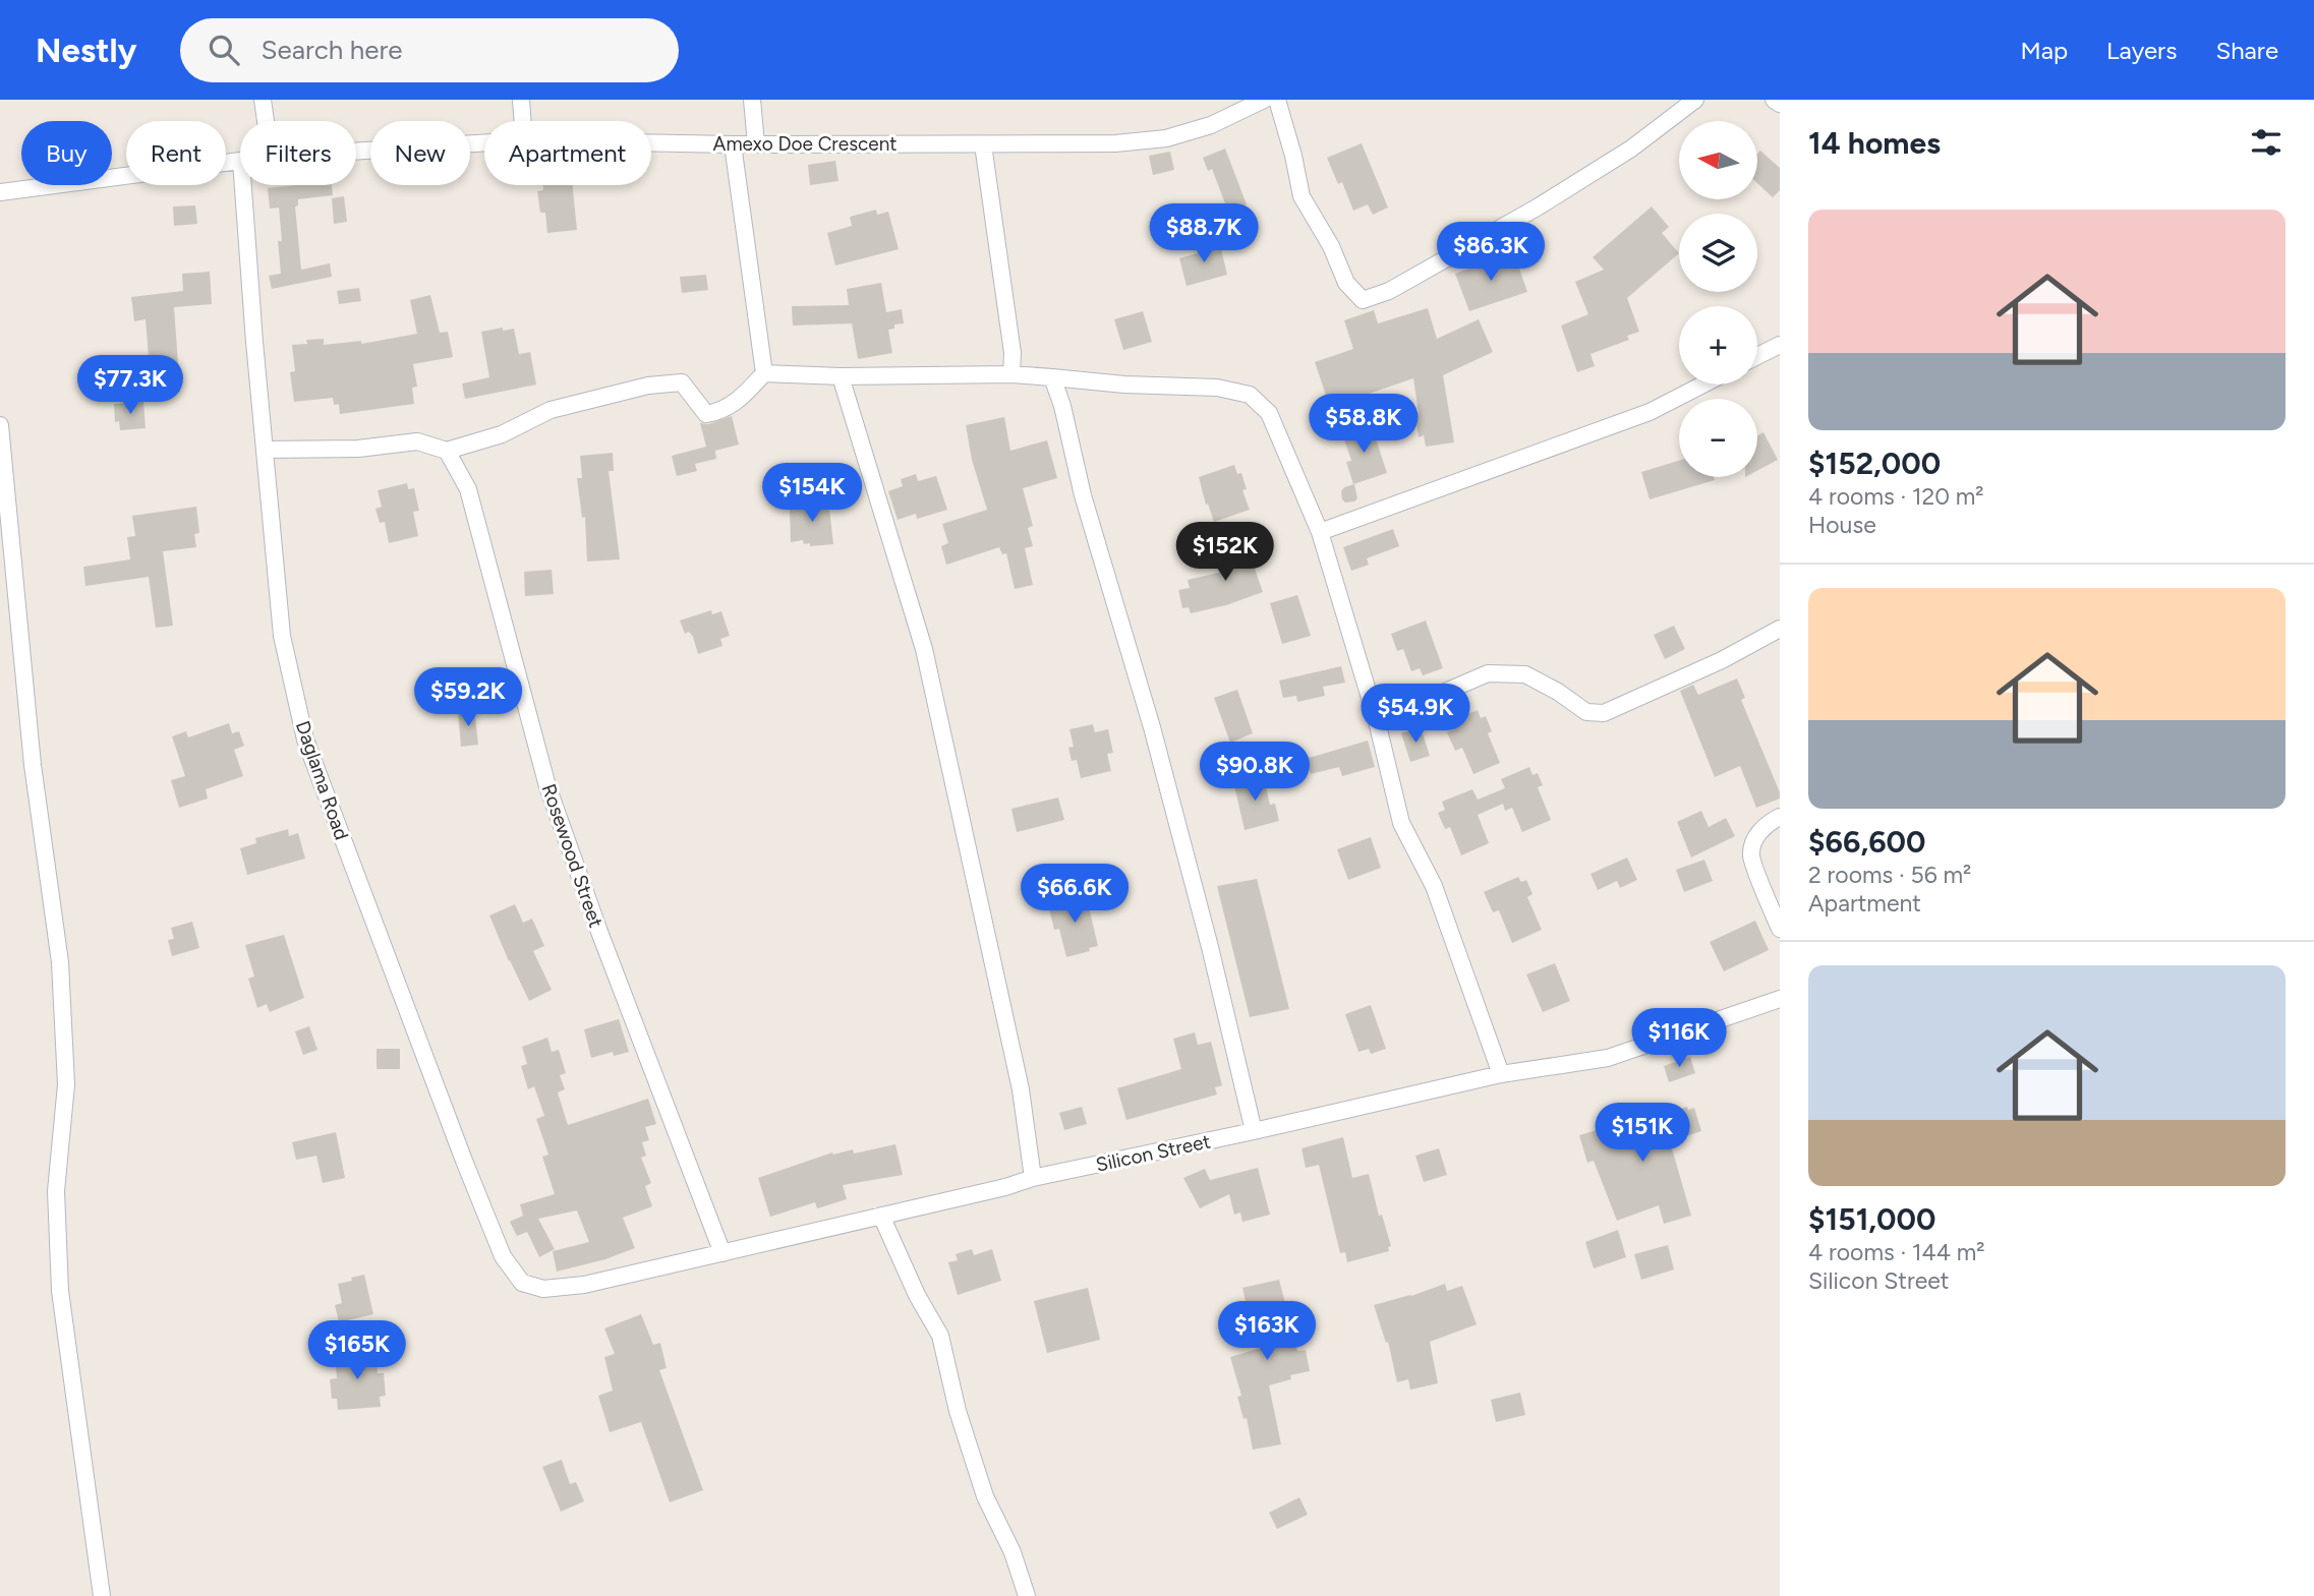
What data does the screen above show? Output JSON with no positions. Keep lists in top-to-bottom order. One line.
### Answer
{"streets":{"street":["Amexo Doe Crescent","Daglama Road","Rosewood Street","Silicon Street"]},"crossings":[["Daglama Road","Silicon Street"],["Rosewood Street","Silicon Street"]],"north":"left","page":{"header":"Nestly","search":"Search here","nav":["Map","Layers","Share"],"heading":"14 homes","map_buttons":["+","−"],"chip":["Buy","Rent","Filters","New","Apartment"],"list":[{"name":"$152,000","note":"4 rooms · 120 m² · House"},{"name":"$66,600","note":"2 rooms · 56 m² · Apartment"},{"name":"$151,000","note":"4 rooms · 144 m² · Silicon Street"}],"price":["$88.7K","$86.3K","$77.3K","$58.8K","$154K","$152K","$59.2K","$54.9K","$90.8K","$66.6K","$116K","$151K","$163K","$165K"]}}
